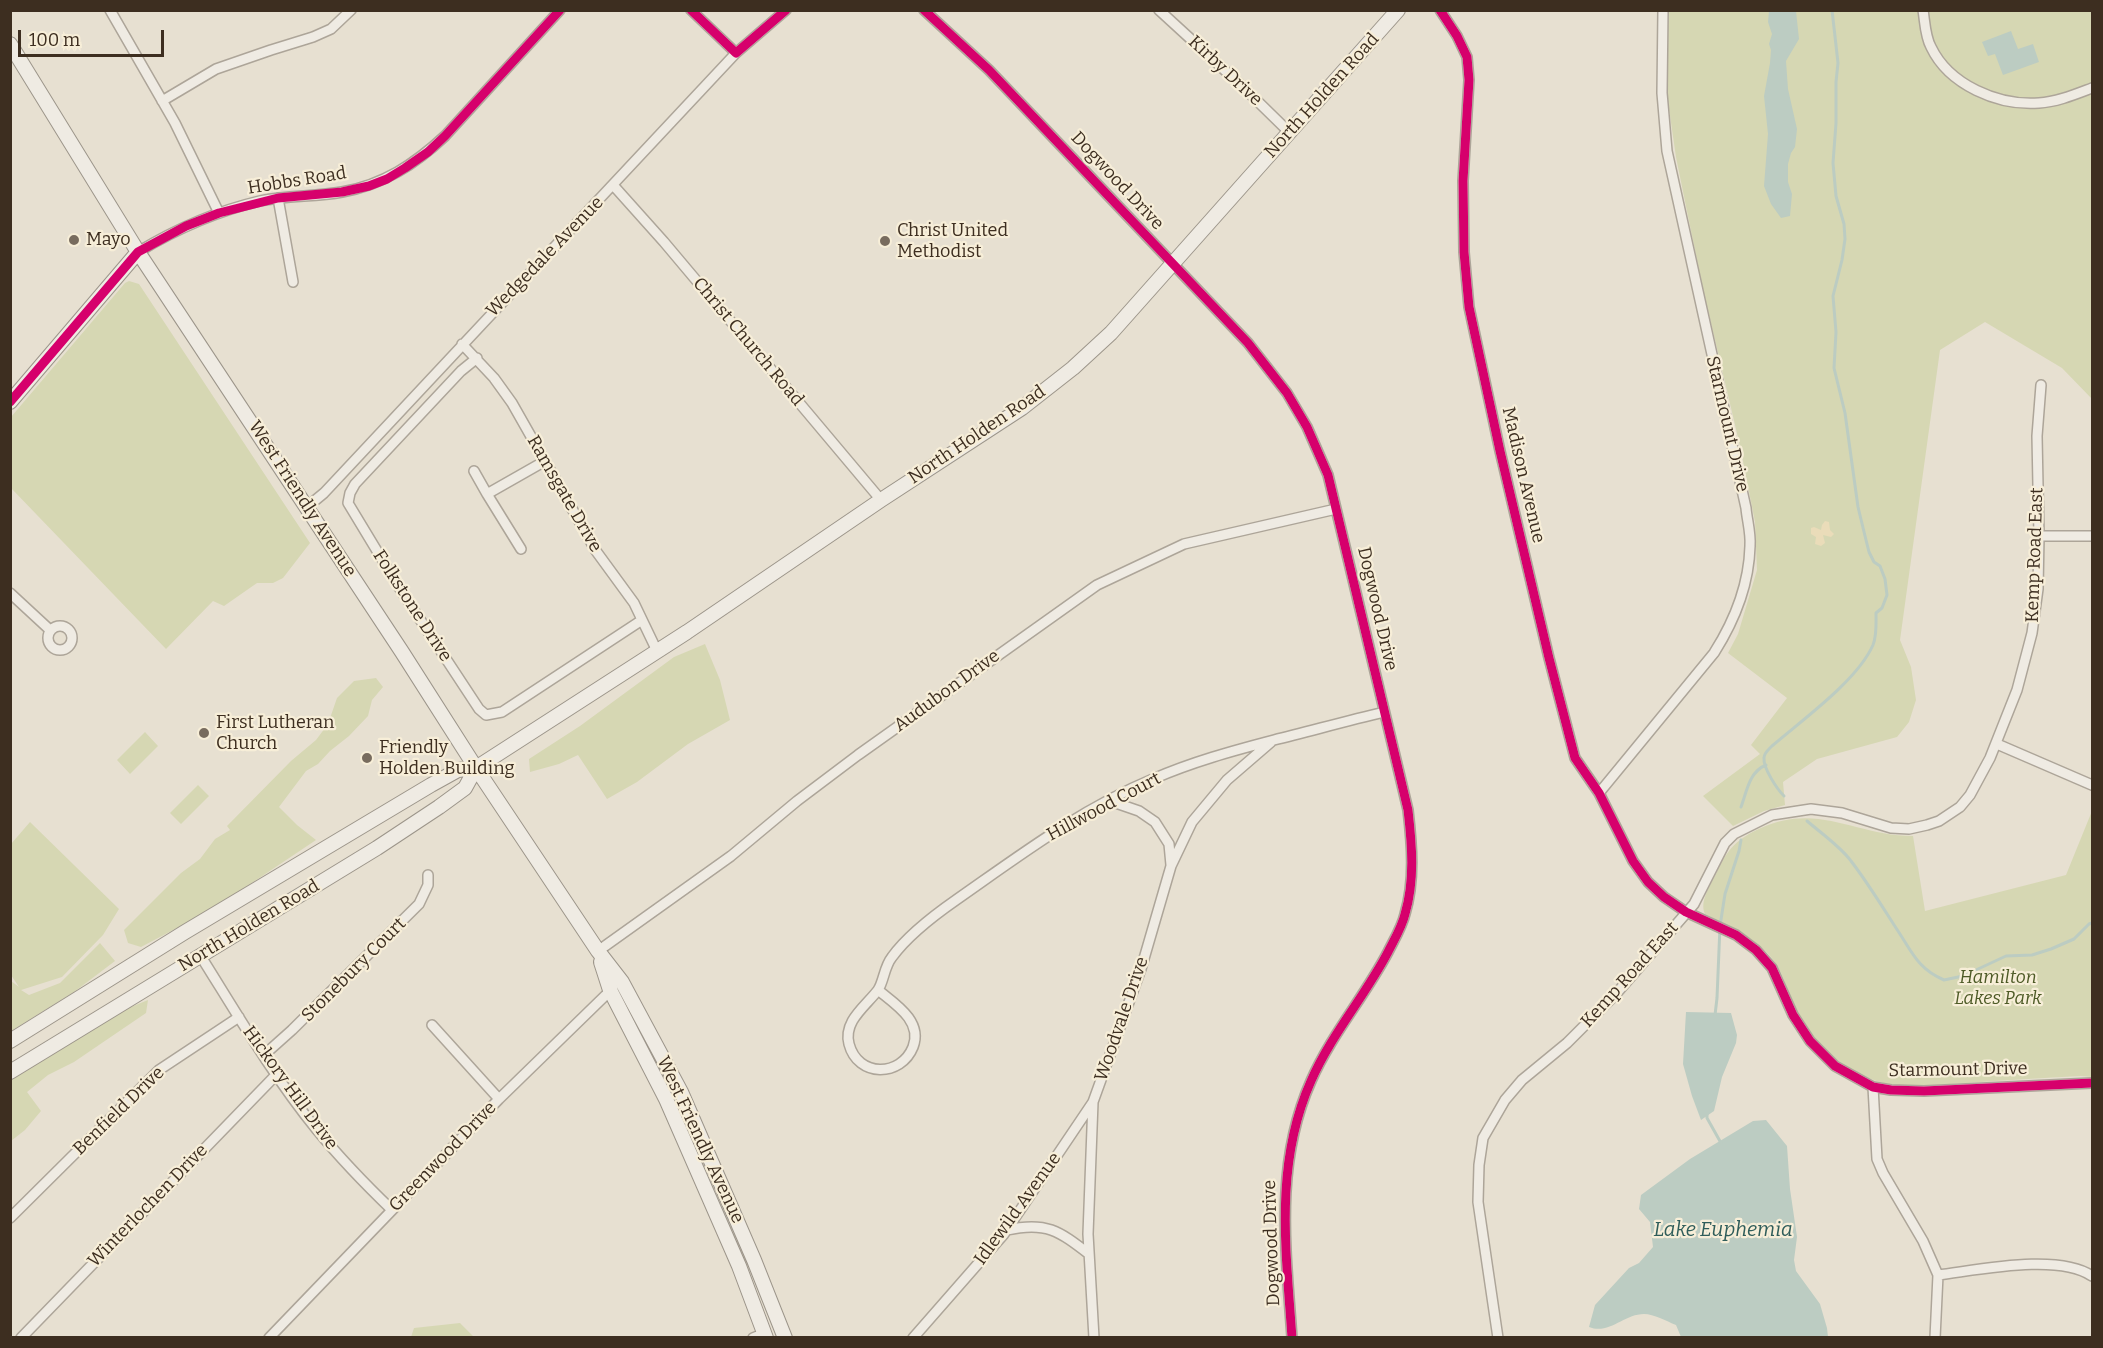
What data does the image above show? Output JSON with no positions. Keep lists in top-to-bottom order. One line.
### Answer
{"streets":{"main road":["North Holden Road","Hobbs Road","West Friendly Avenue"],"street":["Kirby Drive","Dogwood Drive","Wedgedale Avenue","Christ Church Road","Starmount Drive","Madison Avenue","Ramsgate Drive","Kemp Road East","Folkstone Drive","Audubon Drive","Hillwood Court","Stonebury Court","Woodvale Drive","Hickory Hill Drive","Benfield Drive","Greenwood Drive","Winterlochen Drive","Idlewild Avenue"]},"crossings":[["Kirby Drive","North Holden Road"],["North Holden Road","Dogwood Drive"],["North Holden Road","Christ Church Road"],["North Holden Road","Ramsgate Drive"],["North Holden Road","West Friendly Avenue"],["North Holden Road","Hickory Hill Drive"],["Hobbs Road","West Friendly Avenue"],["Dogwood Drive","Audubon Drive"],["Dogwood Drive","Hillwood Court"],["Wedgedale Avenue","Christ Church Road"],["Wedgedale Avenue","Ramsgate Drive"],["Wedgedale Avenue","West Friendly Avenue"],["Starmount Drive","Madison Avenue"],["Starmount Drive","Kemp Road East"],["Madison Avenue","Kemp Road East"],["Ramsgate Drive","Folkstone Drive"],["West Friendly Avenue","Audubon Drive"],["West Friendly Avenue","Greenwood Drive"],["Hillwood Court","Woodvale Drive"],["Stonebury Court","Hickory Hill Drive"],["Woodvale Drive","Idlewild Avenue"],["Hickory Hill Drive","Benfield Drive"],["Hickory Hill Drive","Greenwood Drive"],["Hickory Hill Drive","Winterlochen Drive"]],"water":["Lake Euphemia"],"parks":["Hamilton Lakes Park"],"places":["Mayo","Christ United Methodist","First Lutheran Church","Friendly Holden Building"],"scale_bar":"100 m"}
